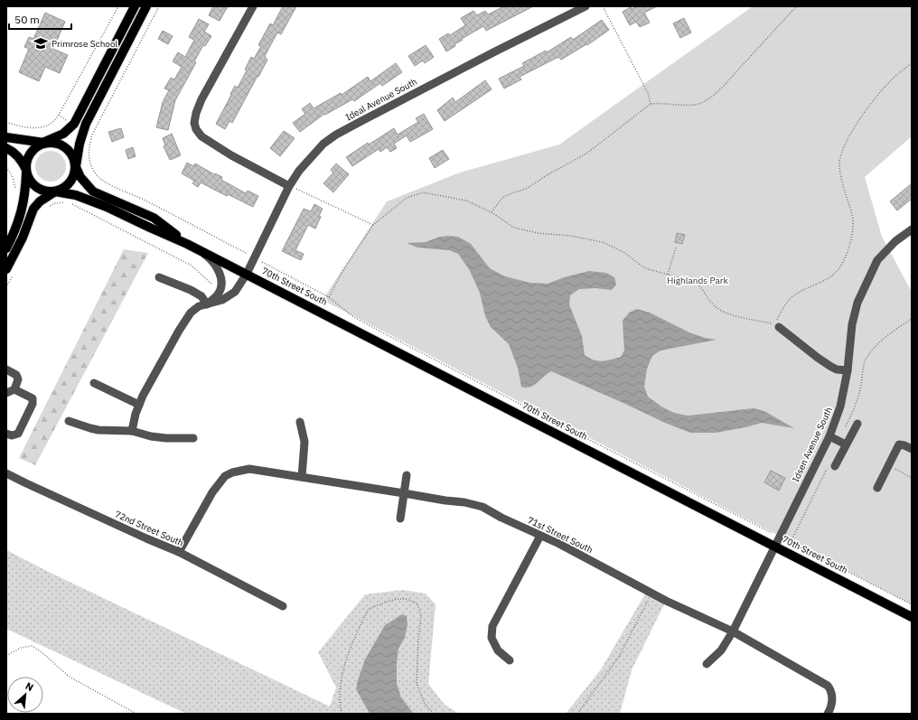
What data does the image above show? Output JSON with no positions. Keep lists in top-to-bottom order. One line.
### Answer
{"streets":{"main road":["70th Street South"],"street":["Ideal Avenue South","Idsen Avenue South","72nd Street South","71st Street South"]},"crossings":[["Ideal Avenue South","70th Street South"],["70th Street South","Idsen Avenue South"],["Idsen Avenue South","71st Street South"],["72nd Street South","71st Street South"]],"parks":["Highlands Park"],"places":{"school or university":["Primrose School"]},"scale_bar":"50 m","north":"top right"}
